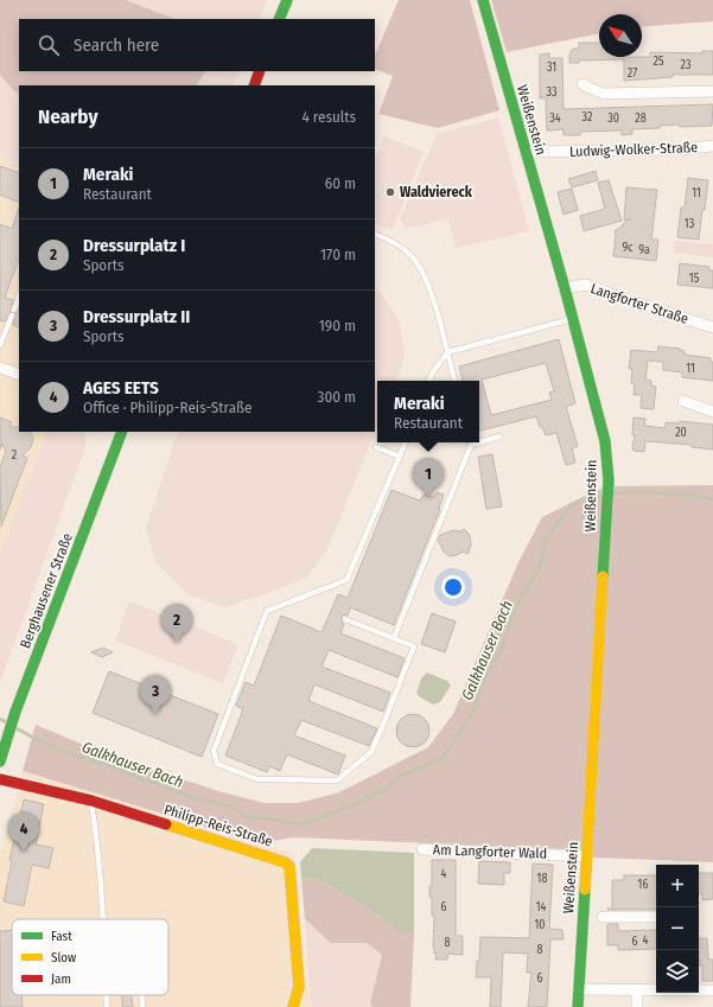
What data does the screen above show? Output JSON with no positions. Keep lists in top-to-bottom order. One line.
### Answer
{"streets":{"street":["Weißenstein","Ludwig-Wolker-Straße","Langforter Straße","Berghausener Straße","Philipp-Reis-Straße","Am Langforter Wald"]},"crossings":[["Weißenstein","Ludwig-Wolker-Straße"],["Weißenstein","Langforter Straße"],["Weißenstein","Am Langforter Wald"]],"water":["Galkhauser Bach"],"places":["Waldviereck"],"house_numbers":["25","23","31","27","33","32","34","30","28","11","13","9c","9a","15","11","20","2","4","18","16","6","14","10","4","6","8","8","6"],"legend":["Fast","Slow","Jam"],"north":"top left","page":{"search":"Search here","heading":["Nearby","4 results"],"list":[{"mark":"1","name":"Meraki","note":"Restaurant","value":"60 m"},{"mark":"2","name":"Dressurplatz I","note":"Sports","value":"170 m"},{"mark":"3","name":"Dressurplatz II","note":"Sports","value":"190 m"},{"mark":"4","name":"AGES EETS","note":"Office · Philipp-Reis-Straße","value":"300 m"}],"popup":["Meraki","Restaurant"],"pins":["1","2","3","4"],"map_buttons":["+","−"]}}
